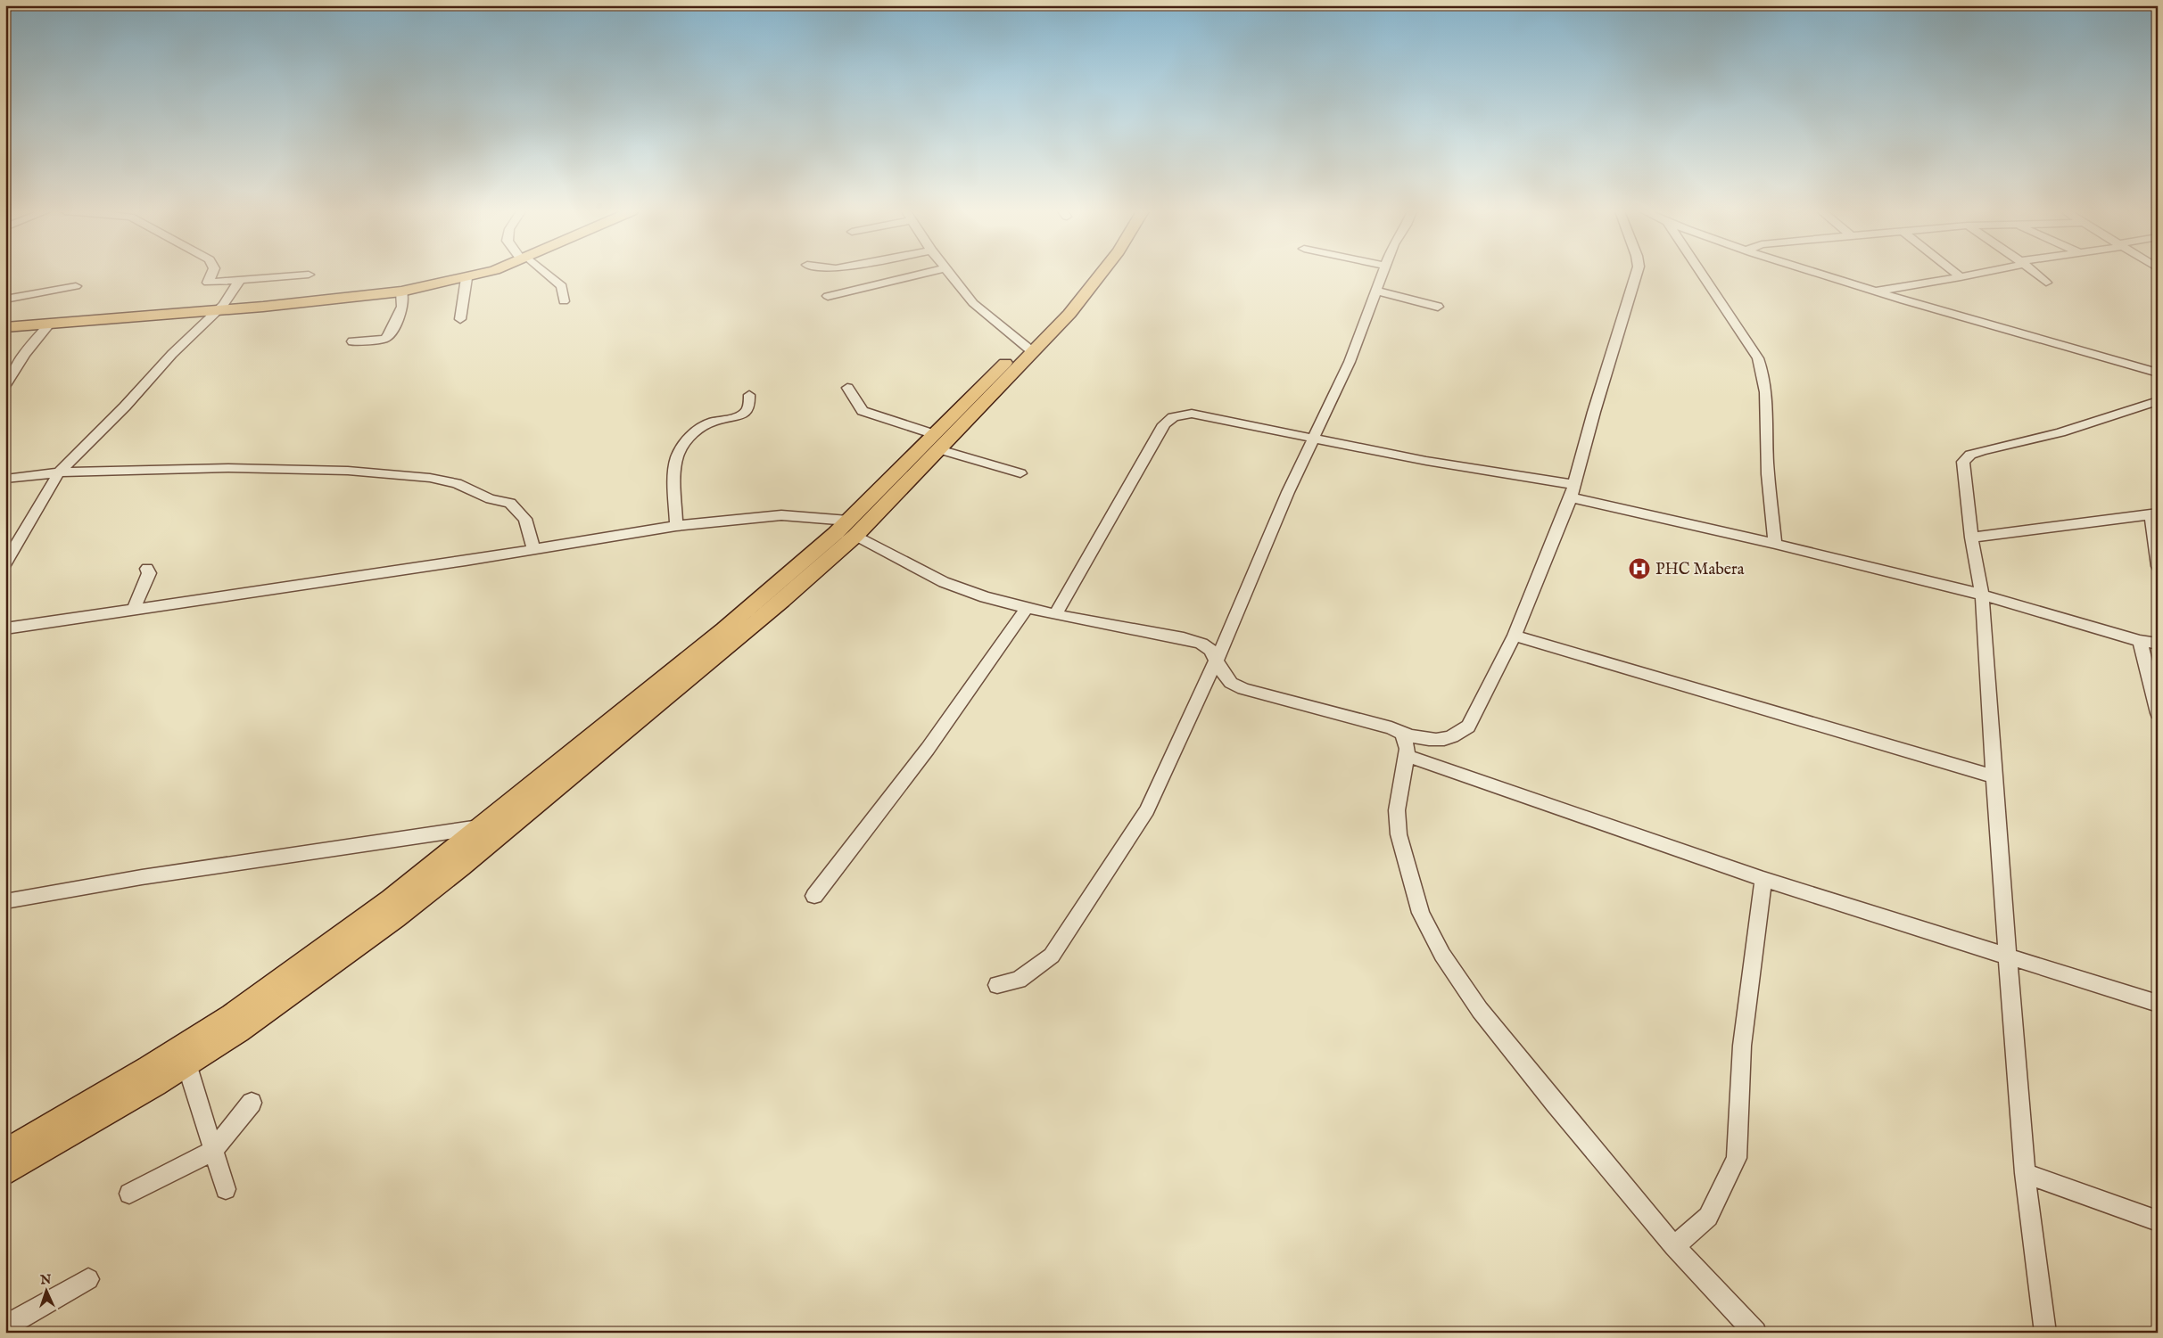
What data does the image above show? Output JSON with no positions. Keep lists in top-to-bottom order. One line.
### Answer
{"places":{"hospital":["PHC Mabera"]},"north":"top"}
